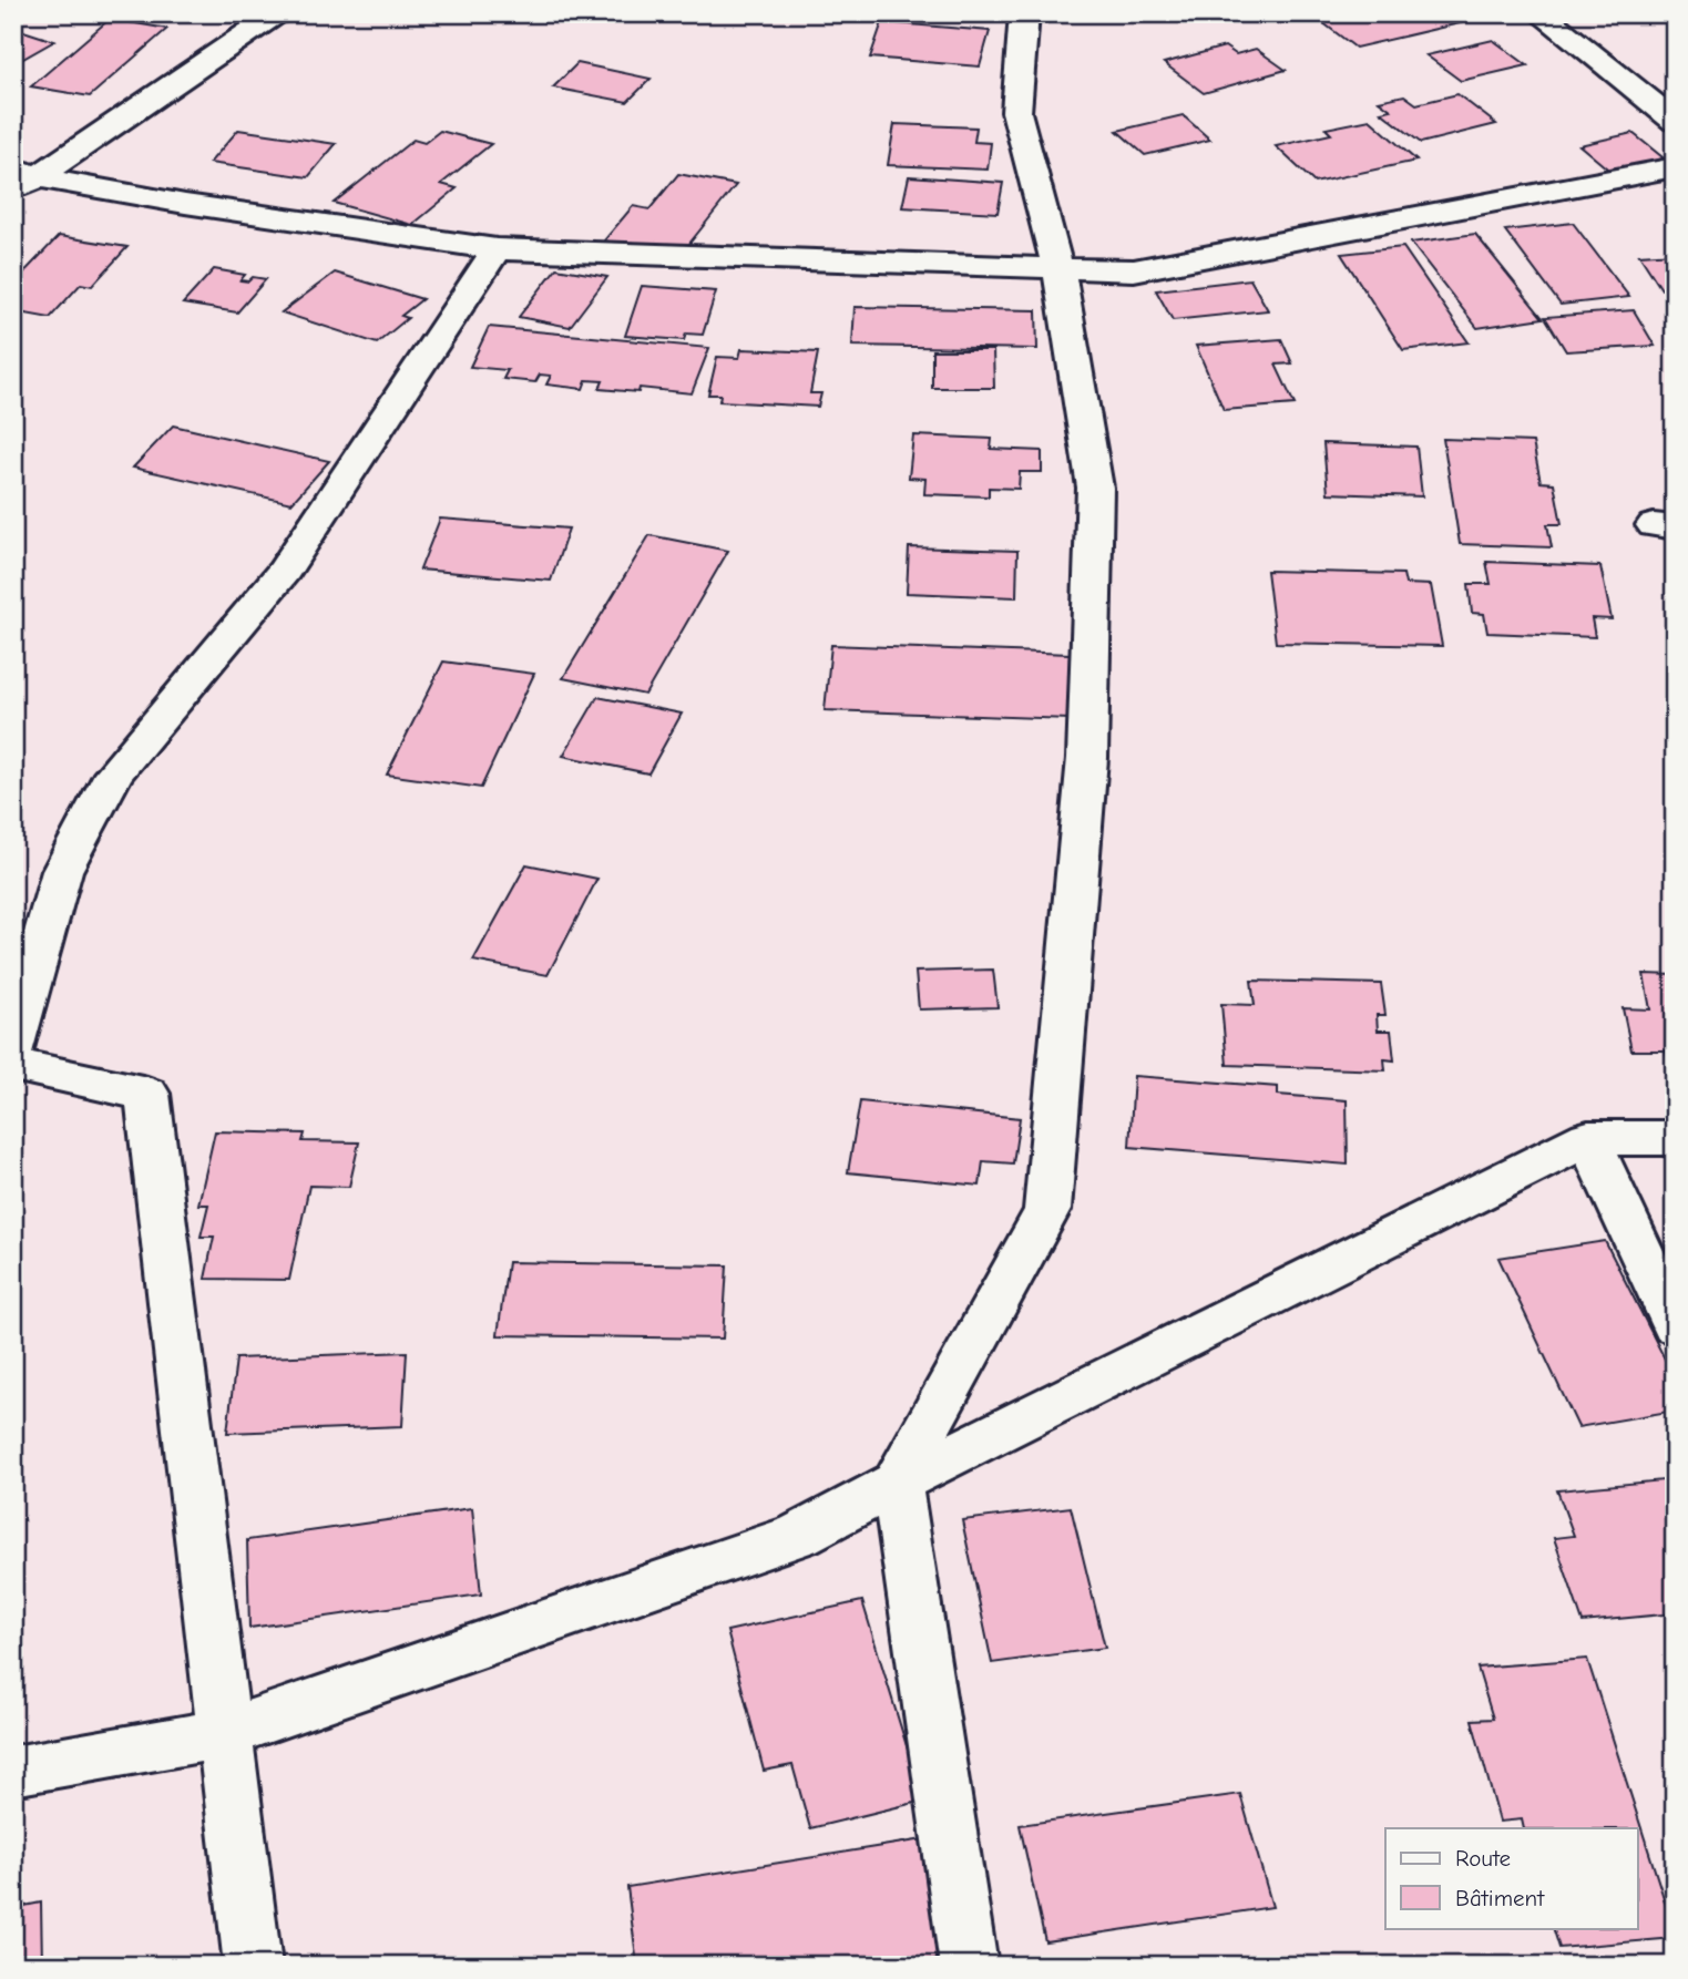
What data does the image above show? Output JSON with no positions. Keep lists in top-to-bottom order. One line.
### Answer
{"legend":["Route","Bâtiment"]}
